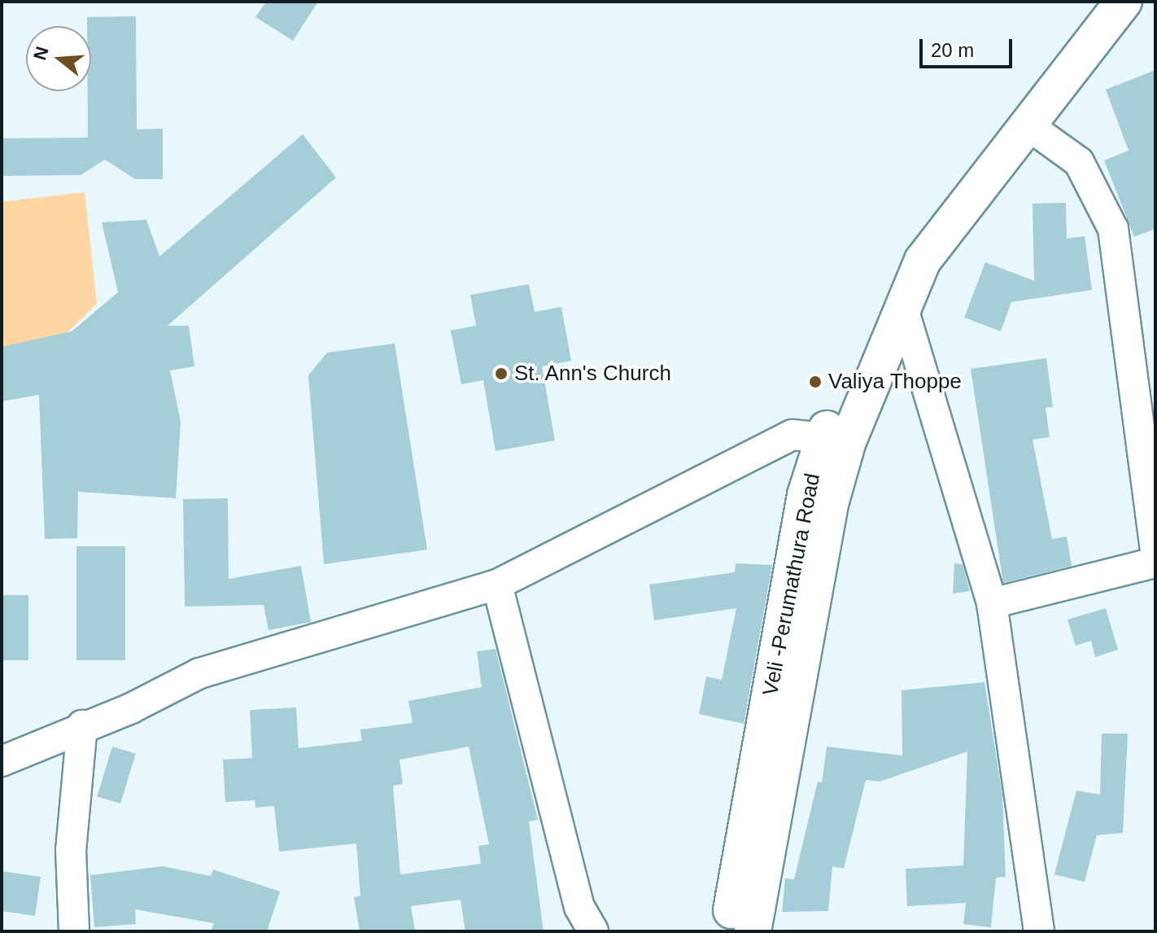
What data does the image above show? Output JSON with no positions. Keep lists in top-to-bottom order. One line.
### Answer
{"streets":{"main road":["Veli -Perumathura Road"]},"places":["St. Ann's Church","Valiya Thoppe"],"scale_bar":"20 m","north":"left"}
